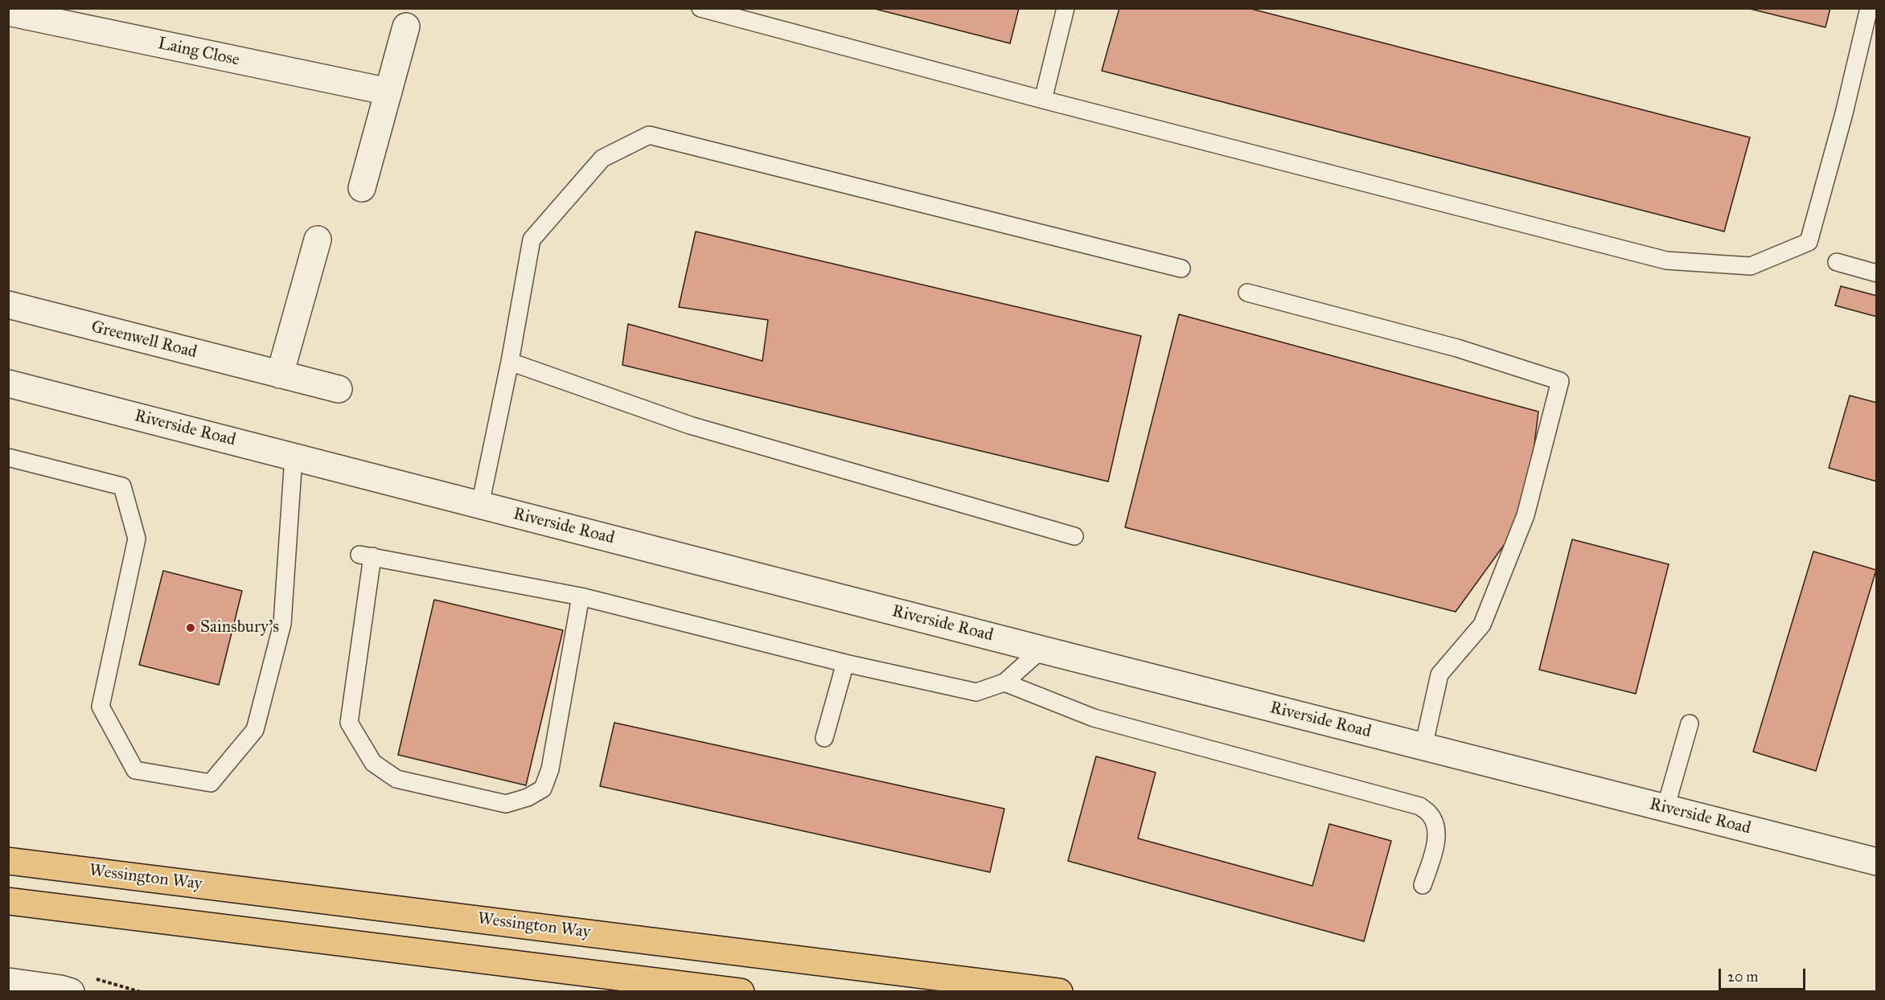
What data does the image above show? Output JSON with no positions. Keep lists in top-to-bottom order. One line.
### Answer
{"streets":{"main road":["Wessington Way"],"street":["Laing Close","Greenwell Road","Riverside Road"]},"places":["Sainsbury's"],"scale_bar":"20 m"}
